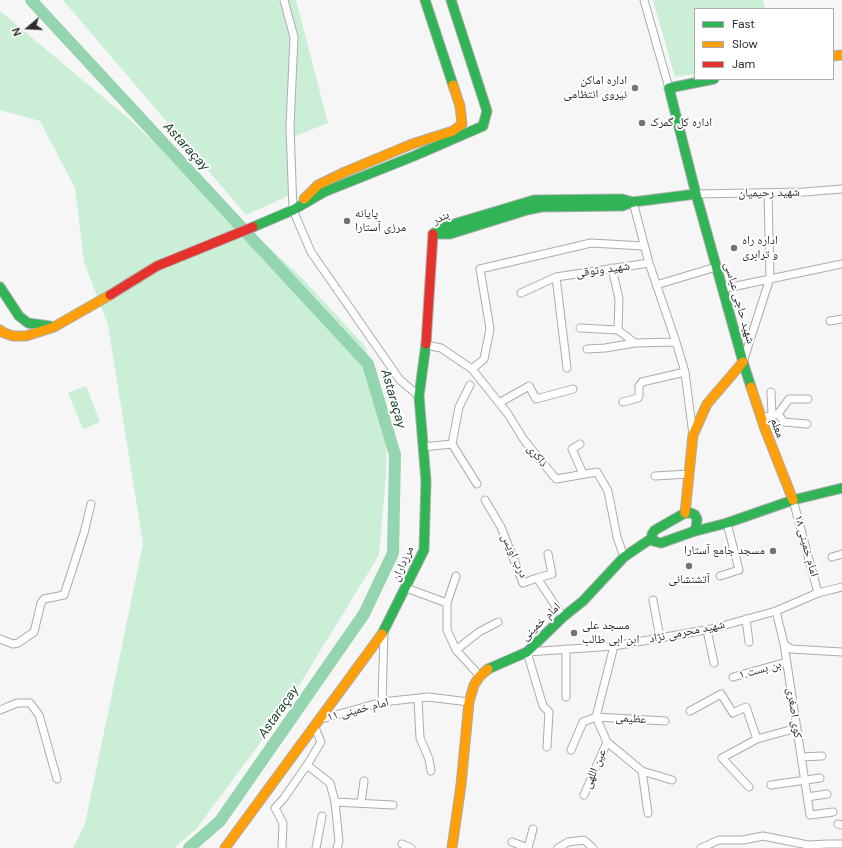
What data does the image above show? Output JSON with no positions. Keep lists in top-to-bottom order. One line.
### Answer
{"streets":{"main road":["بندر","شهید حاجی عباسی","معلم","مرزداران","امام خمینی"],"street":["شهید رحیمیان","شهید وثوقی","ذاکری","امام خمینی ۱۸","درب اویس","شهید محرمی نژاد","بن بست ۱","امام خمینی ۱۱","کوی اصغری","عظیمی","عین اللهی"]},"crossings":[["شهید رحیمیان","بندر"],["شهید رحیمیان","شهید حاجی عباسی"],["بندر","شهید حاجی عباسی"],["بندر","مرزداران"],["شهید حاجی عباسی","معلم"],["شهید حاجی عباسی","امام خمینی"],["معلم","امام خمینی ۱۸"],["ذاکری","مرزداران"],["ذاکری","امام خمینی"],["امام خمینی ۱۸","شهید محرمی نژاد"],["درب اویس","امام خمینی"],["مرزداران","امام خمینی ۱۱"],["امام خمینی","شهید محرمی نژاد"],["شهید محرمی نژاد","کوی اصغری"],["بن بست ۱","کوی اصغری"]],"water":["Astaraçay"],"places":["اداره اماکن نیروی انتظامی","اداره کل گمرک","پایانه مرزی آستارا","اداره راه و ترابری","مسجد جامع آستارا","آتشنشانی","مسجد علی ابن ابی طالب"],"legend":["Fast","Slow","Jam"],"north":"left"}
